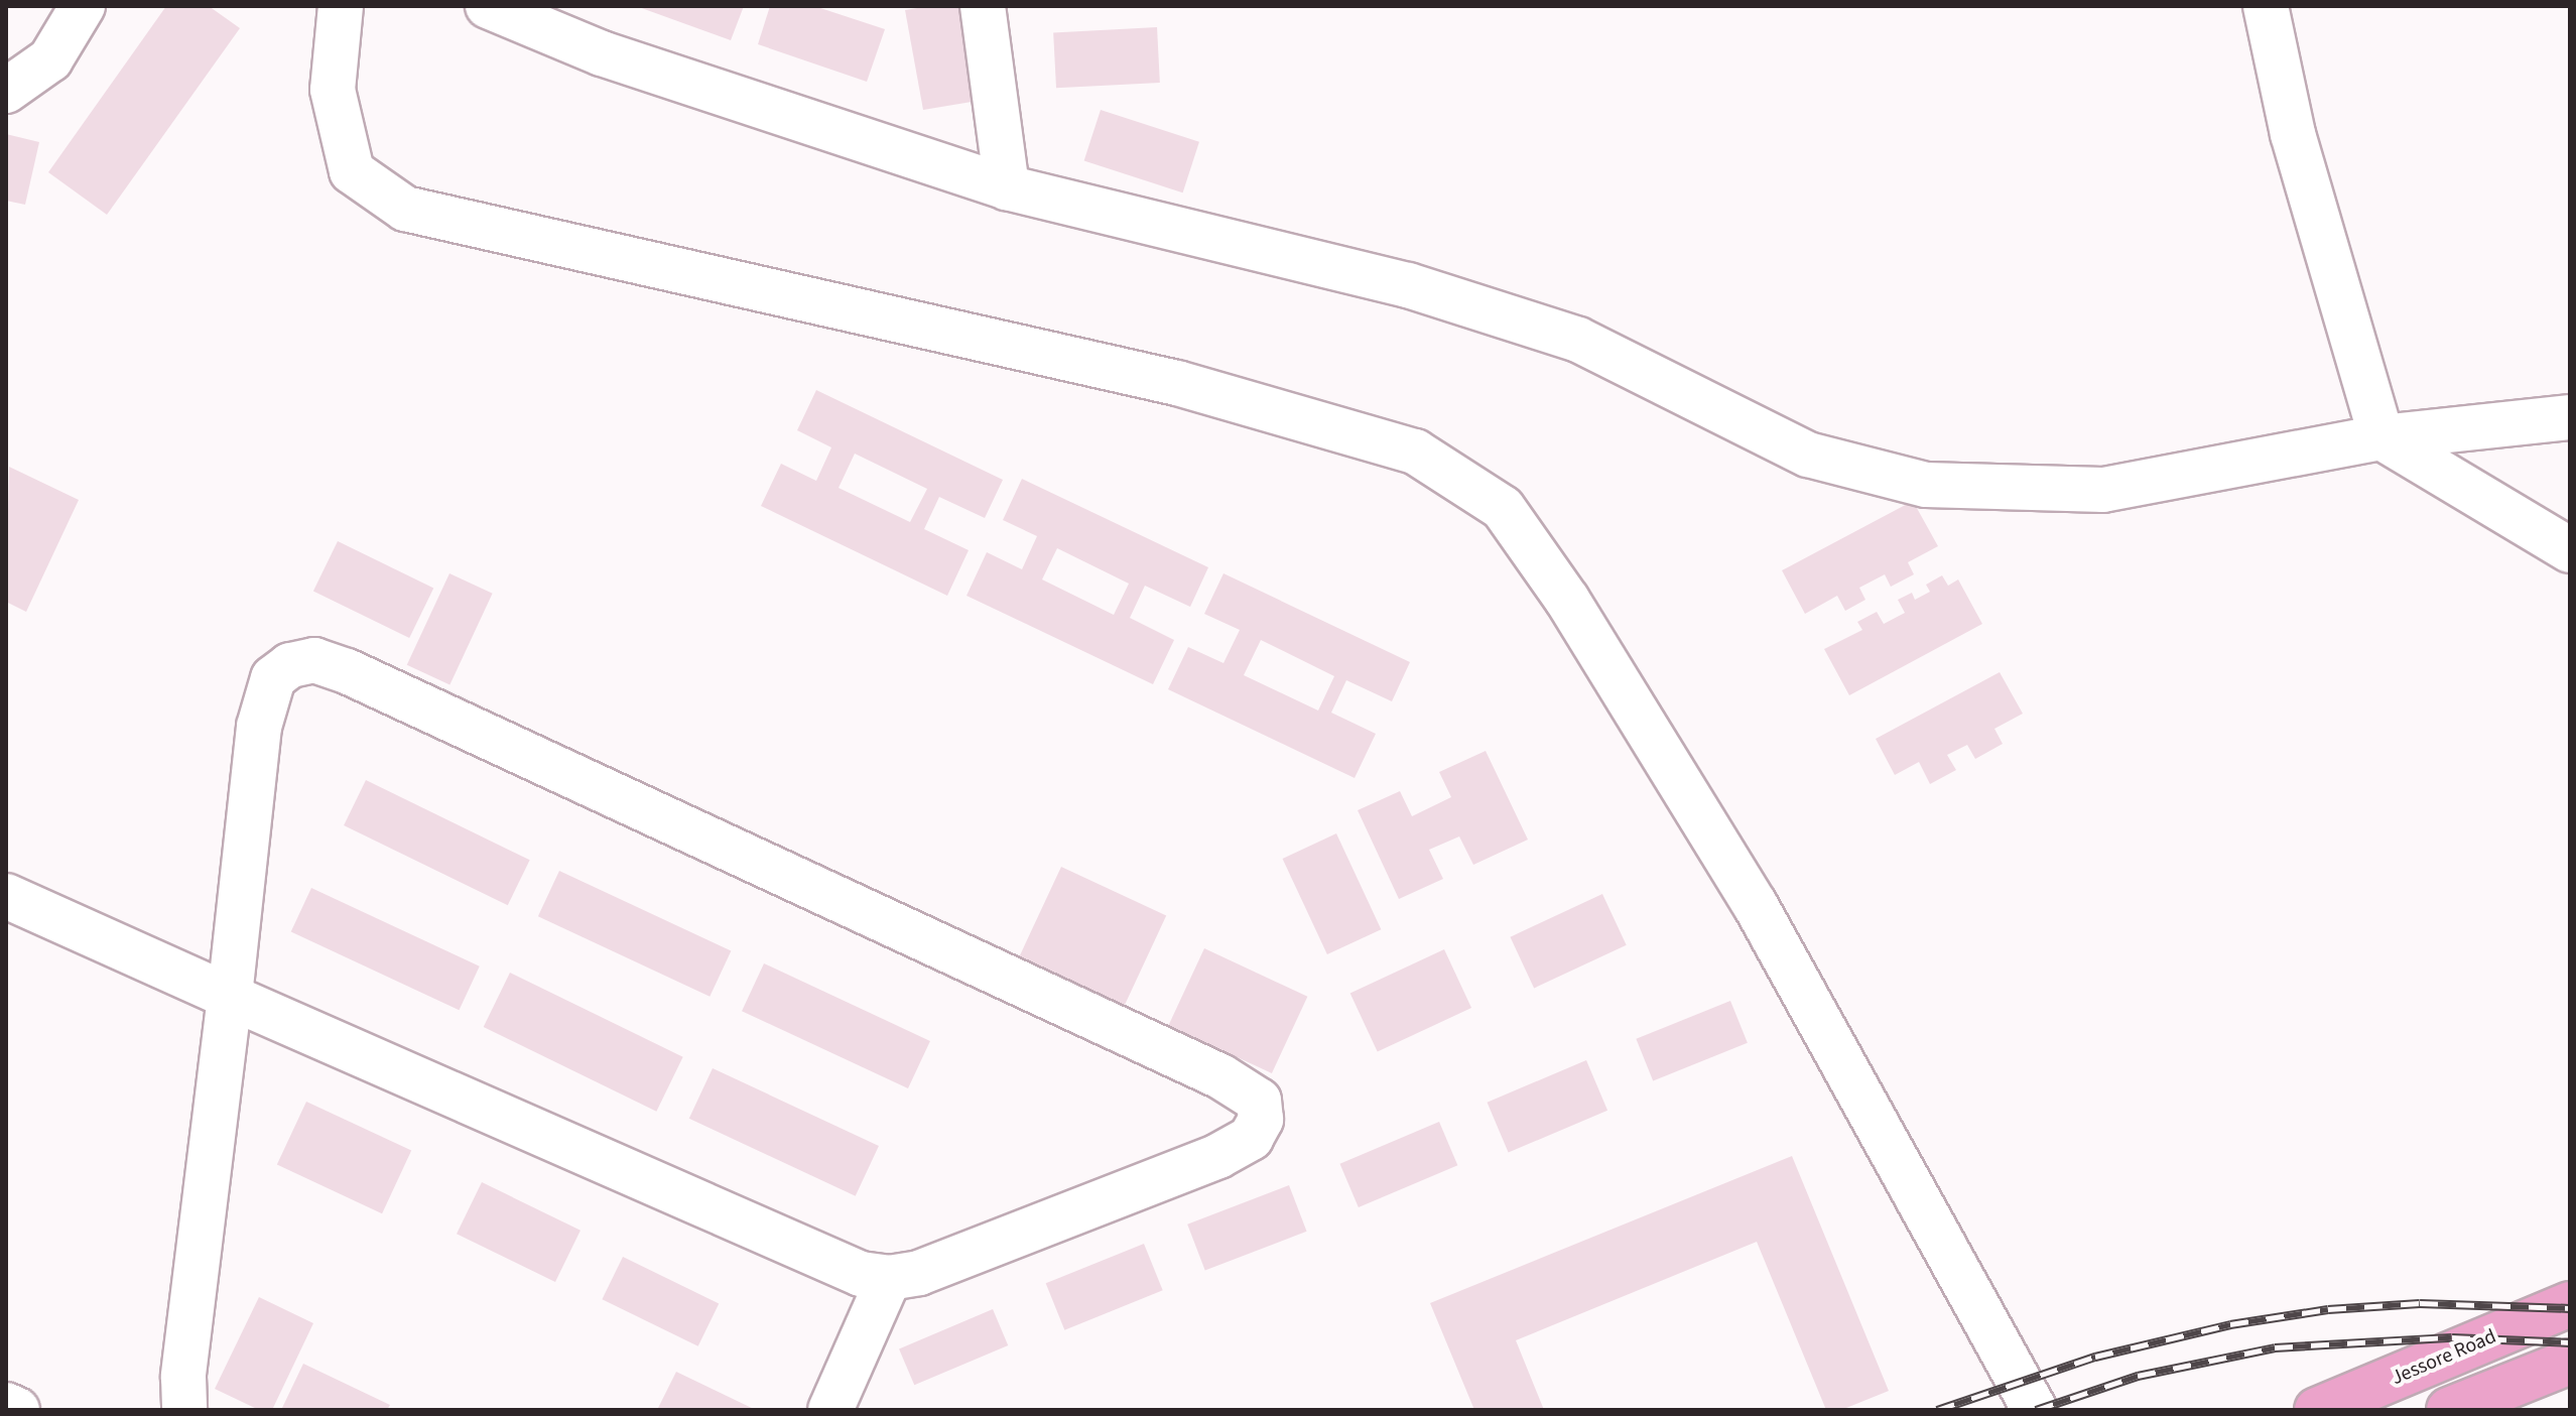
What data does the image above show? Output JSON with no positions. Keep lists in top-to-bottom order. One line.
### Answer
{"streets":{"main road":["Jessore Road"]}}
